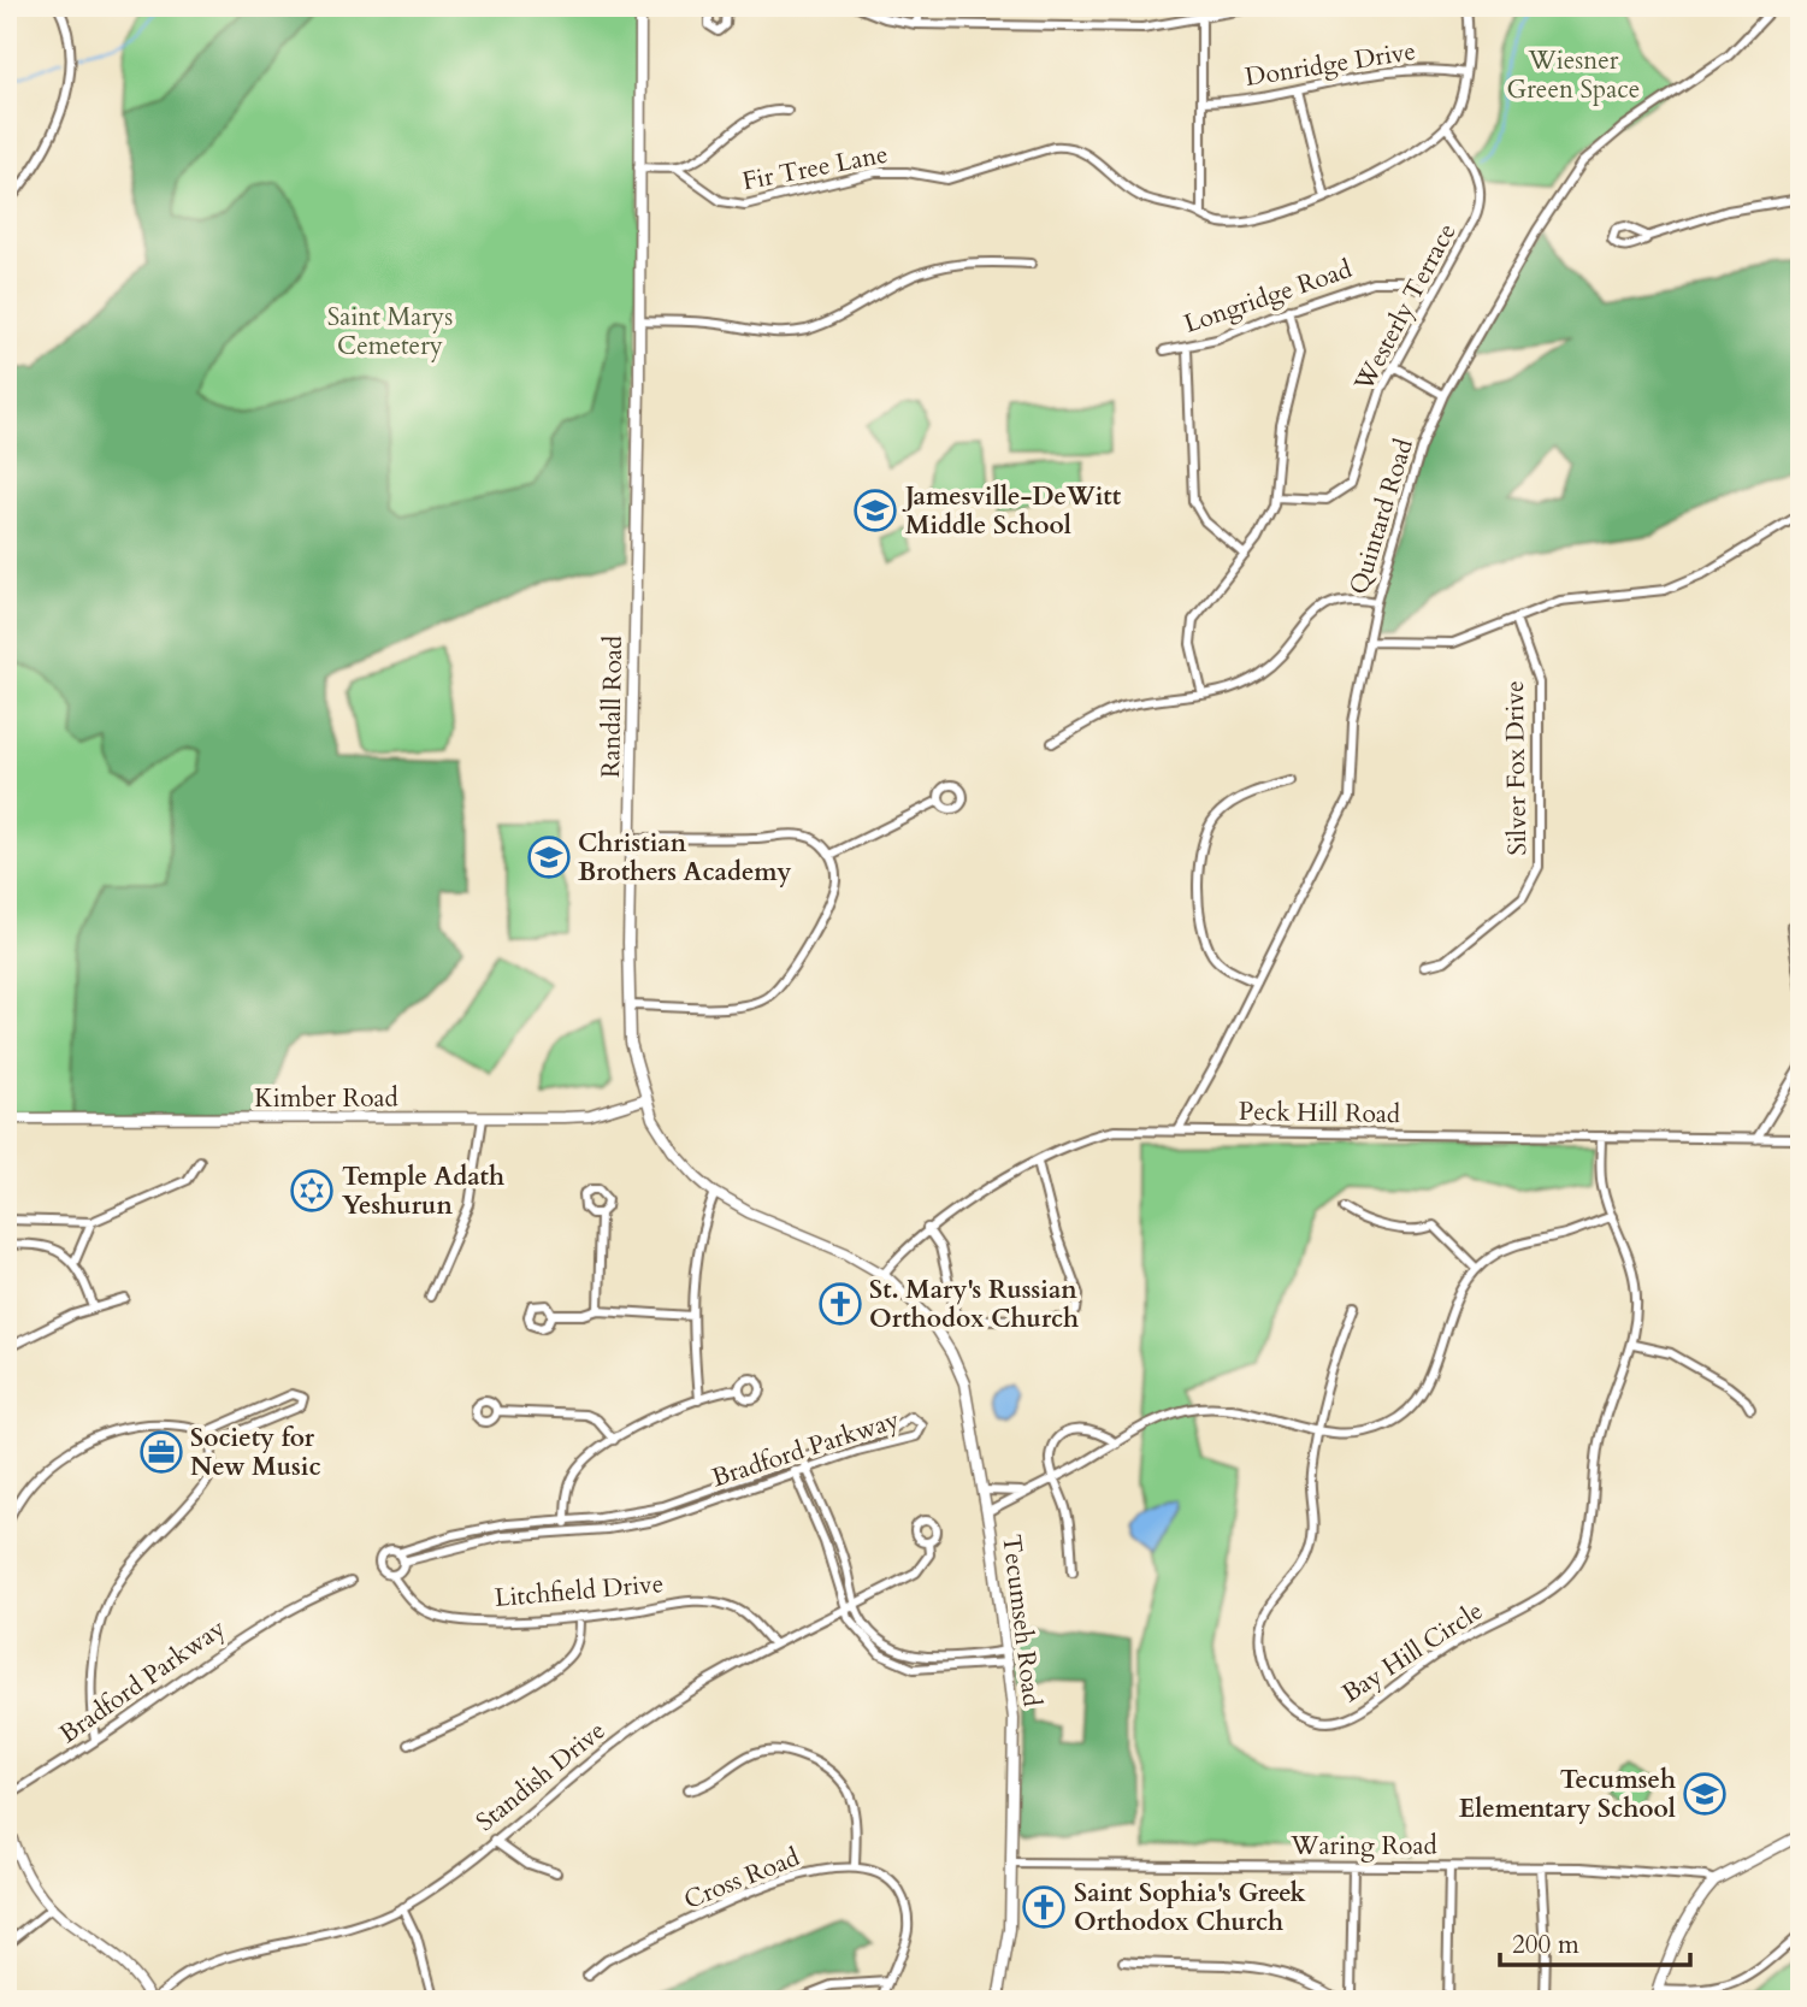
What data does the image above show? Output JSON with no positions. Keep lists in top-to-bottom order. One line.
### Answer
{"streets":{"street":["Donridge Drive","Fir Tree Lane","Longridge Road","Westerly Terrace","Quintard Road","Randall Road","Silver Fox Drive","Kimber Road","Peck Hill Road","Bradford Parkway","Litchfield Drive","Tecumseh Road","Bay Hill Circle","Standish Drive","Waring Road","Cross Road"]},"crossings":[["Fir Tree Lane","Westerly Terrace"],["Longridge Road","Westerly Terrace"],["Quintard Road","Peck Hill Road"],["Randall Road","Kimber Road"],["Randall Road","Peck Hill Road"],["Randall Road","Tecumseh Road"],["Peck Hill Road","Tecumseh Road"],["Peck Hill Road","Bay Hill Circle"],["Bradford Parkway","Litchfield Drive"],["Litchfield Drive","Standish Drive"],["Tecumseh Road","Waring Road"]],"parks":["Wiesner Green Space","Saint Marys Cemetery"],"places":{"school or university":["Jamesville-DeWitt Middle School","Christian Brothers Academy","Tecumseh Elementary School"],"synagogue":["Temple Adath Yeshurun"],"church":["St. Mary's Russian Orthodox Church","Saint Sophia's Greek Orthodox Church"],"office":["Society for New Music"]},"scale_bar":"200 m"}
